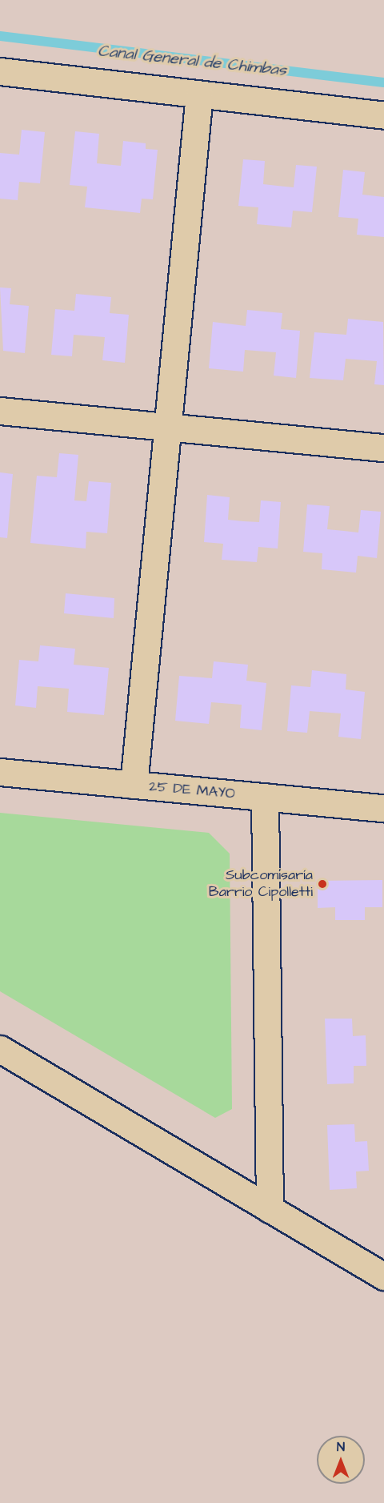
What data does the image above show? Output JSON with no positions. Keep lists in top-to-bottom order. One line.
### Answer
{"streets":{"street":["25 DE MAYO"]},"water":["Canal General de Chimbas"],"places":["Subcomisaría Barrio Cipolletti"],"north":"top"}
